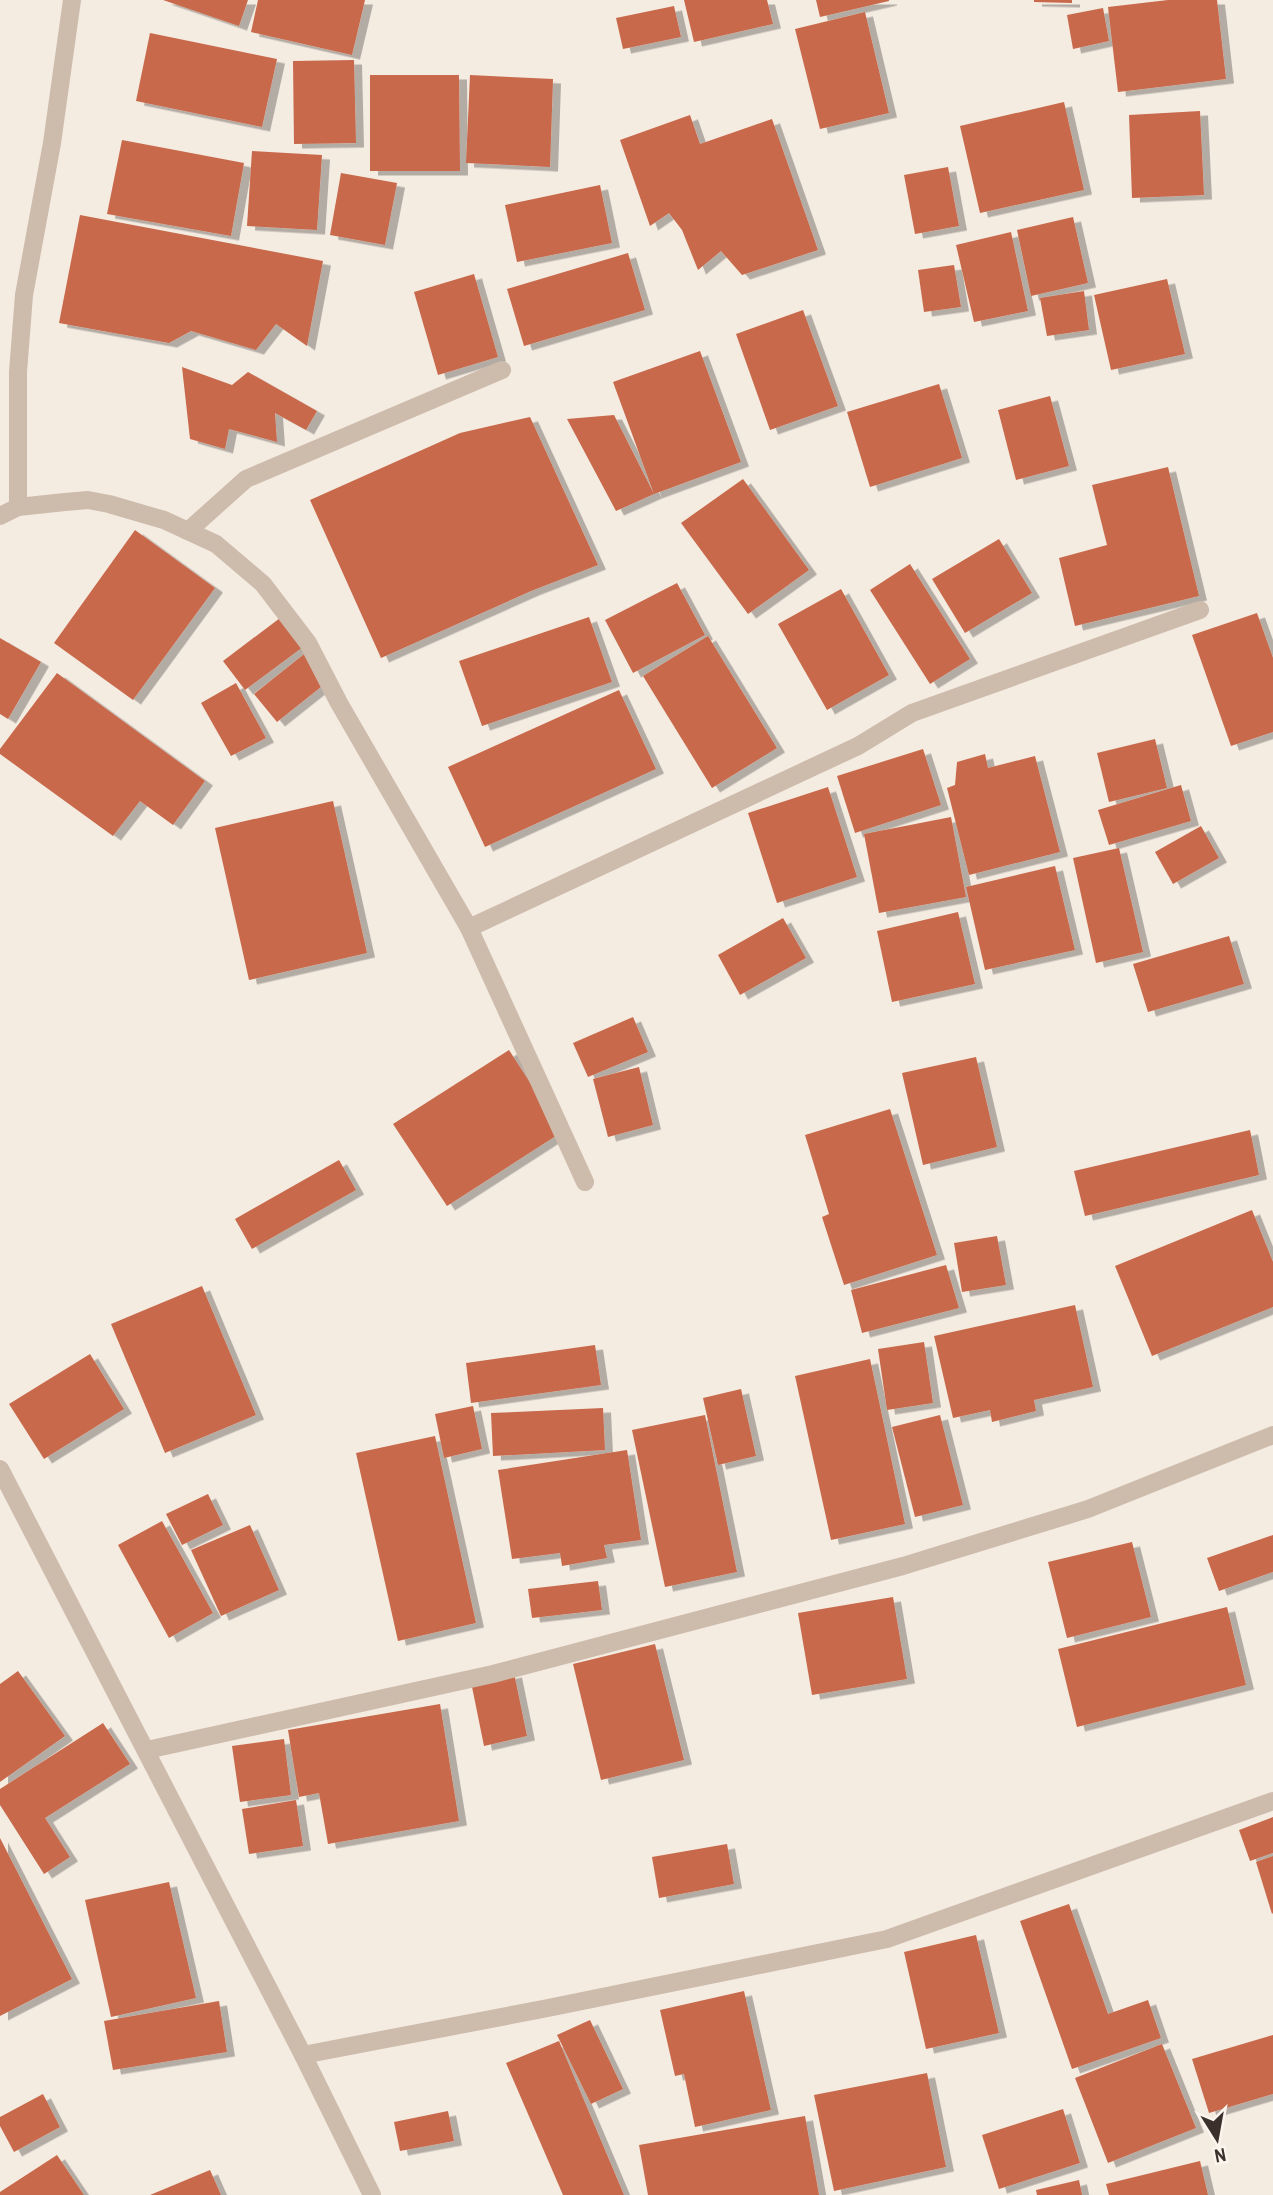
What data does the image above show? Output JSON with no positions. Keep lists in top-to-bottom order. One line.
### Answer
{"north":"bottom"}
